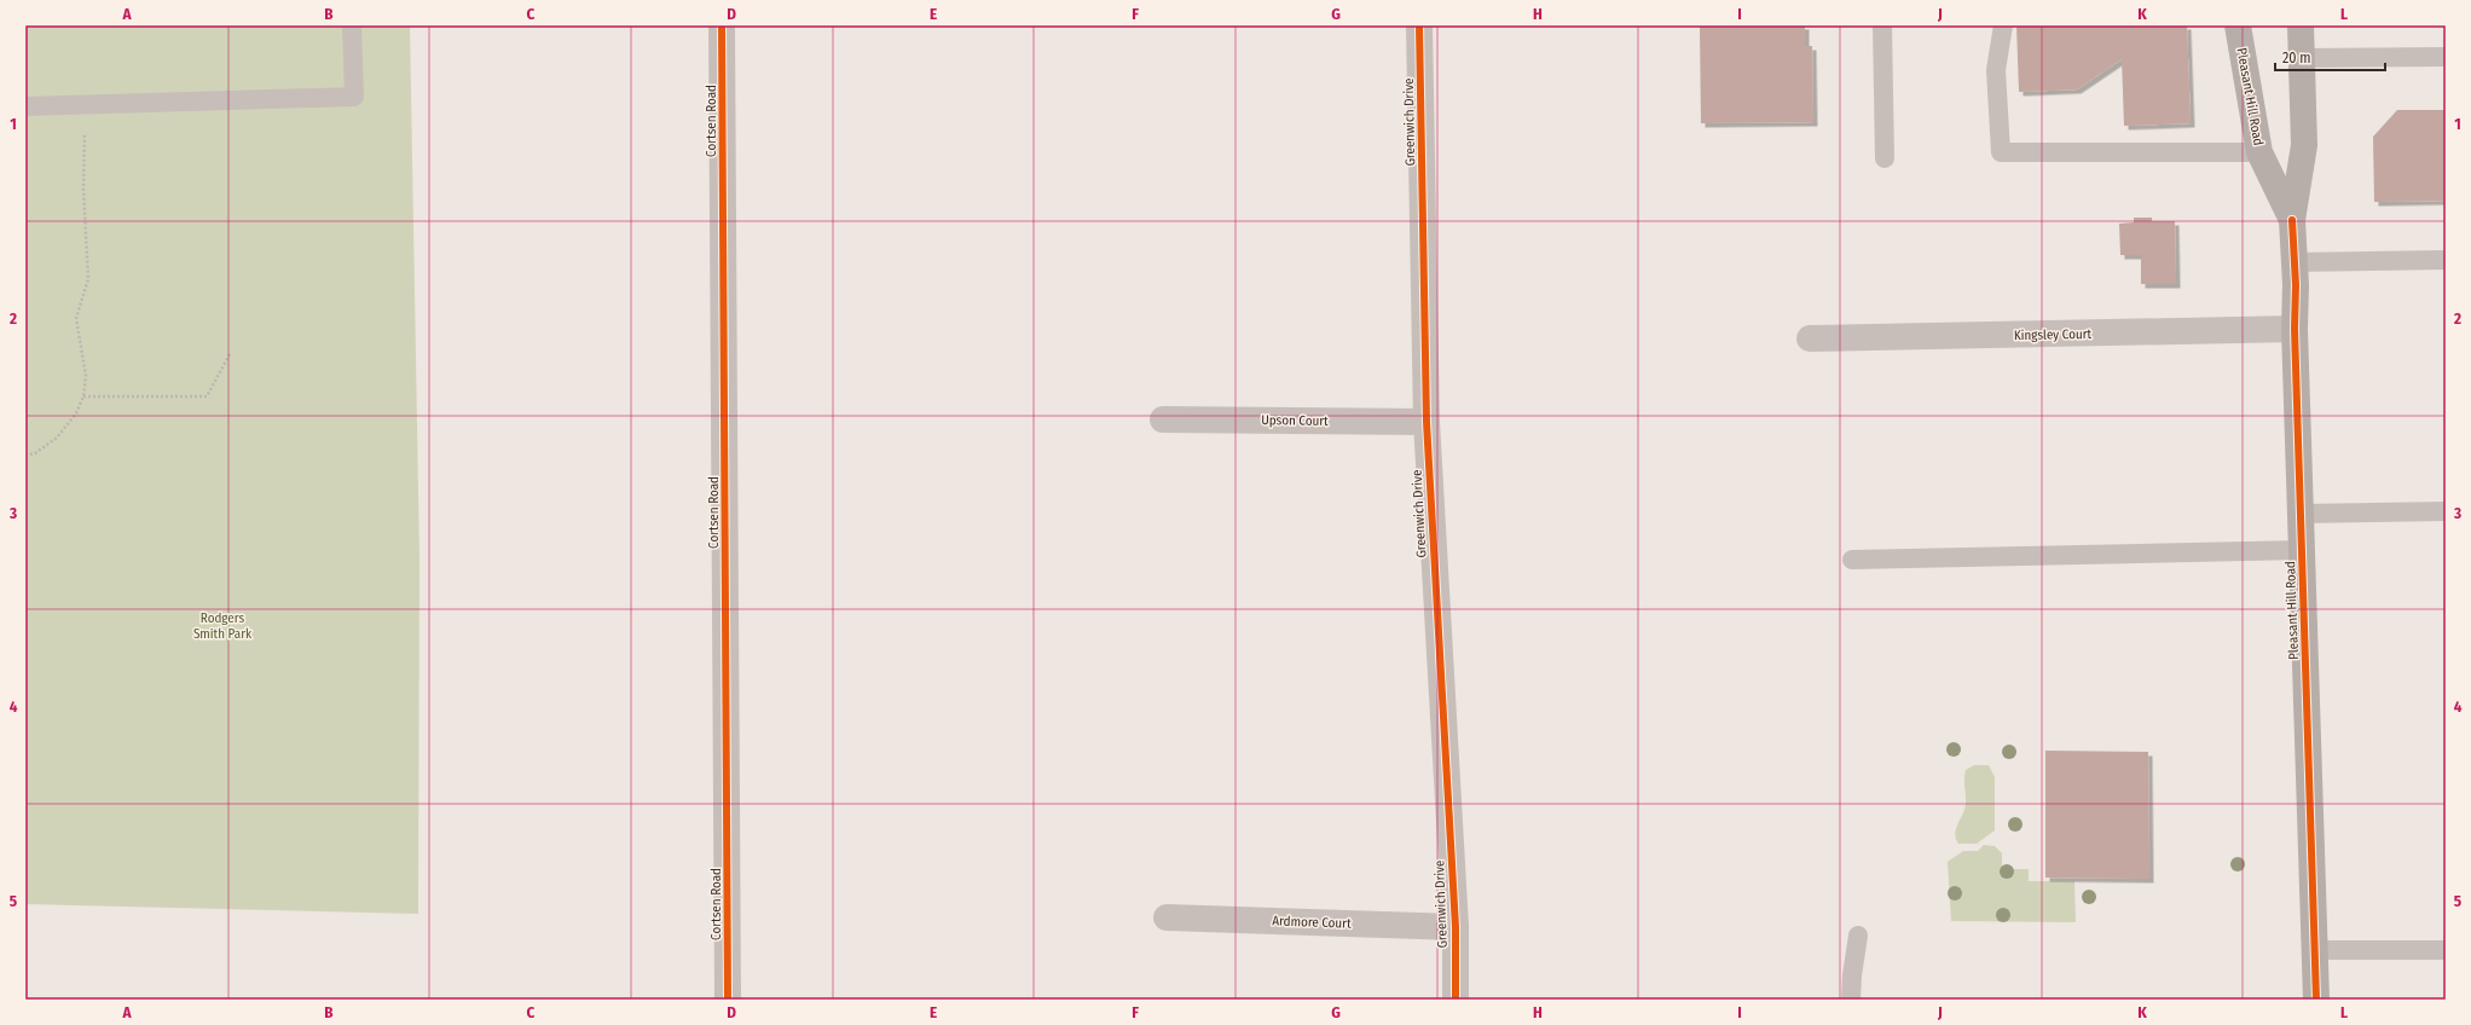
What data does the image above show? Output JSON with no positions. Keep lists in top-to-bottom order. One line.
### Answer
{"streets":{"street":["Pleasant Hill Road","Cortsen Road","Greenwich Drive","Kingsley Court","Upson Court","Ardmore Court"]},"crossings":[["Pleasant Hill Road","Kingsley Court"],["Greenwich Drive","Upson Court"],["Greenwich Drive","Ardmore Court"]],"parks":["Rodgers Smith Park"],"scale_bar":"20 m","grid":{"columns":["A","B","C","D","E","F","G","H","I","J","K","L"],"rows":["1","2","3","4","5"]}}
